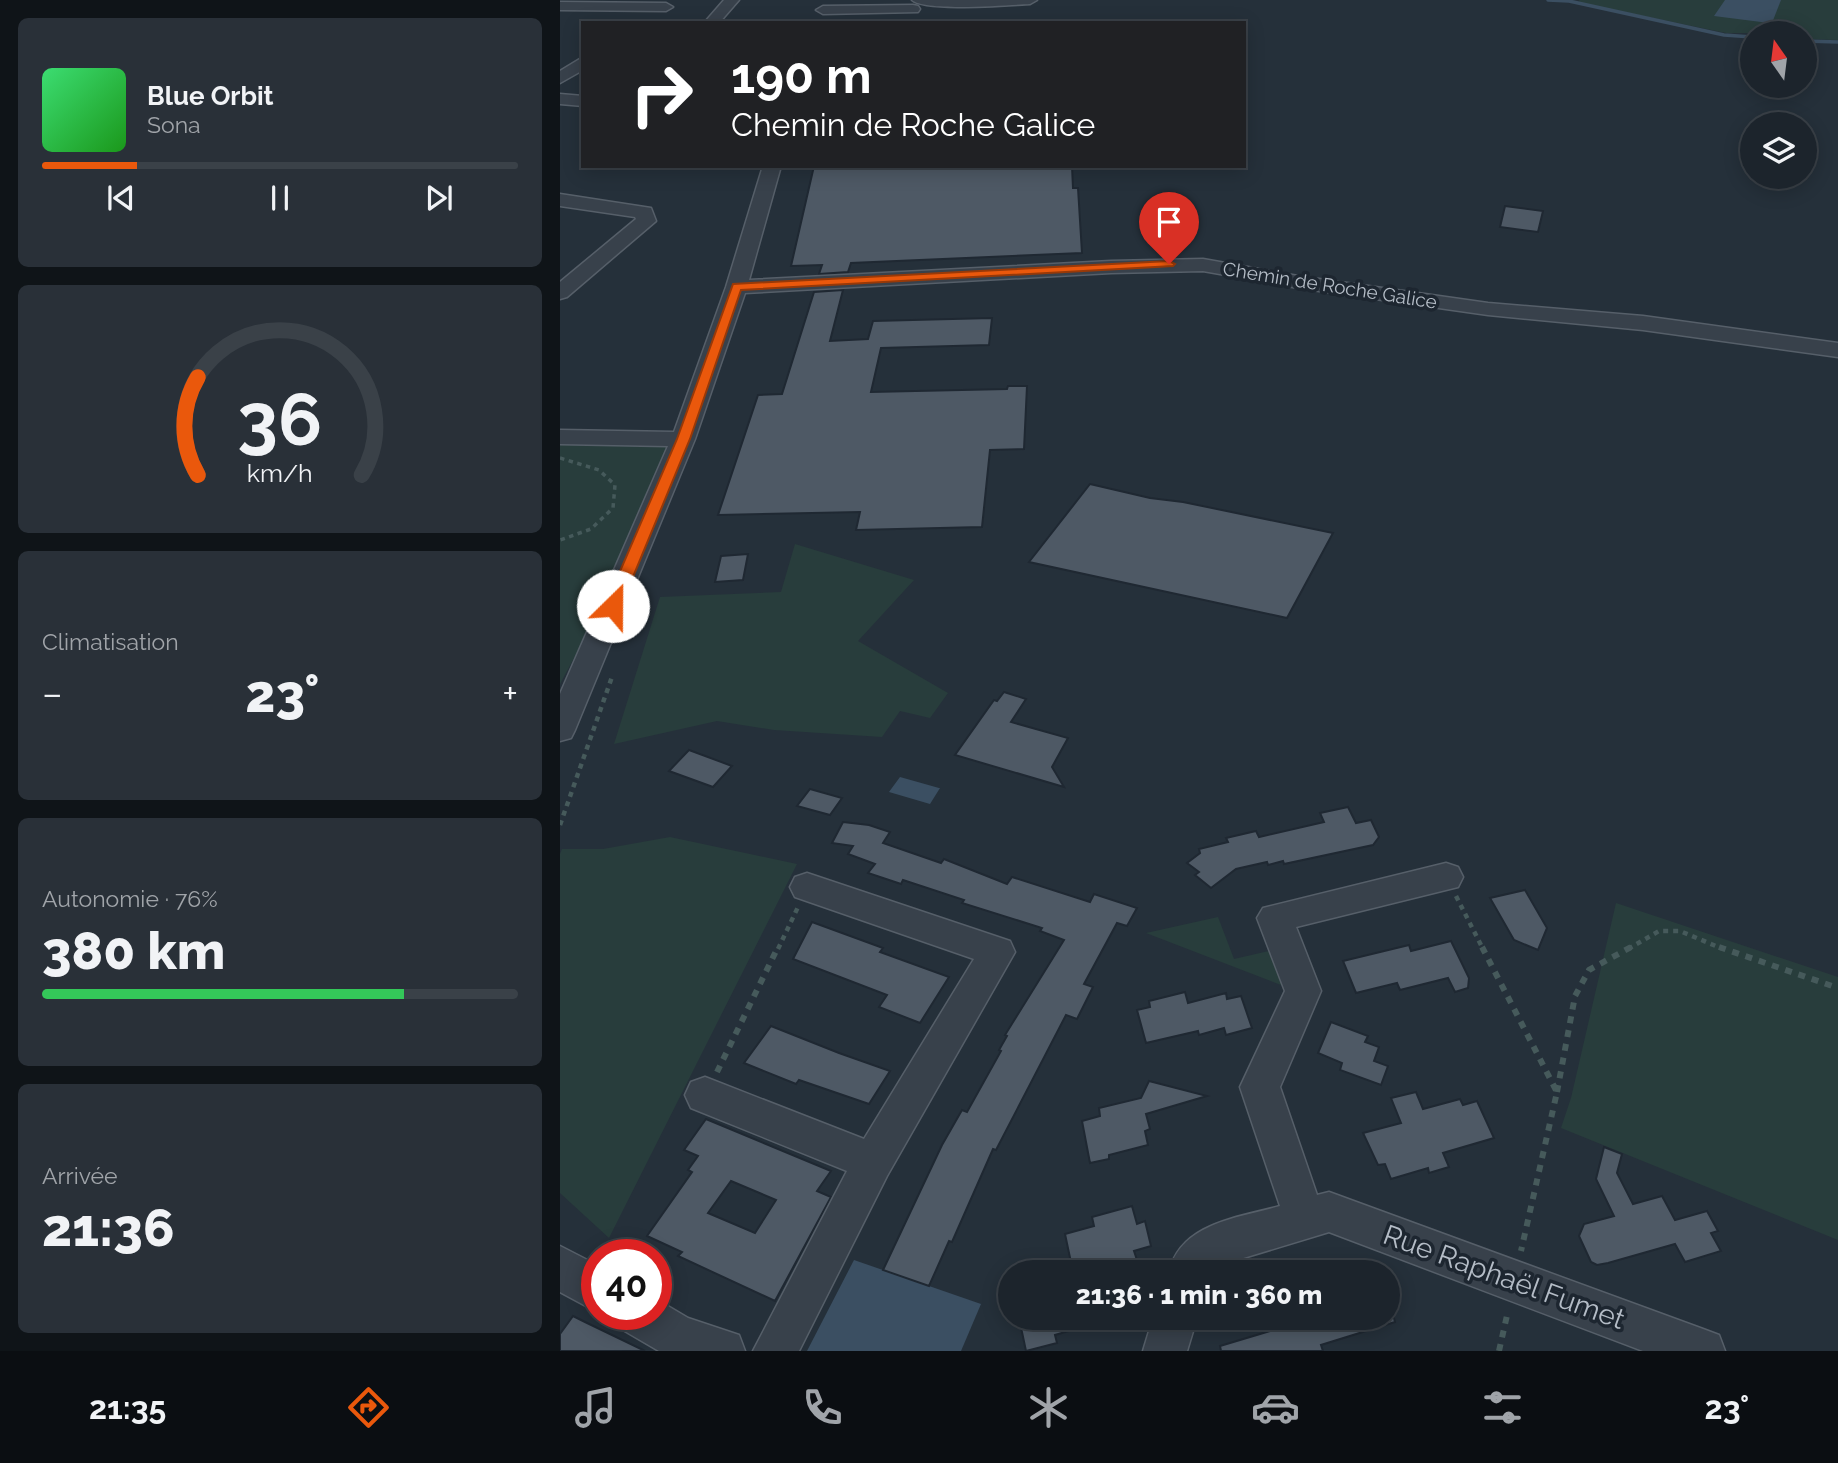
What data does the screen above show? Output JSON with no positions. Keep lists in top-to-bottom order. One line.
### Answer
{"streets":{"street":["Chemin de Roche Galice","Rue Raphaël Fumet"]},"north":"top","page":{"turn":["190 m","Chemin de Roche Galice"],"song":["Blue Orbit","Sona"],"tile":["Climatisation",["Autonomie · 76%","380 km"],["Arrivée","21:36"]],"heat":["−","23°","+"],"limit":"40","trip":"21:36 · 1 min · 360 m","tabs":["21:35","23°"],"gauge":["36","km/h"]}}
